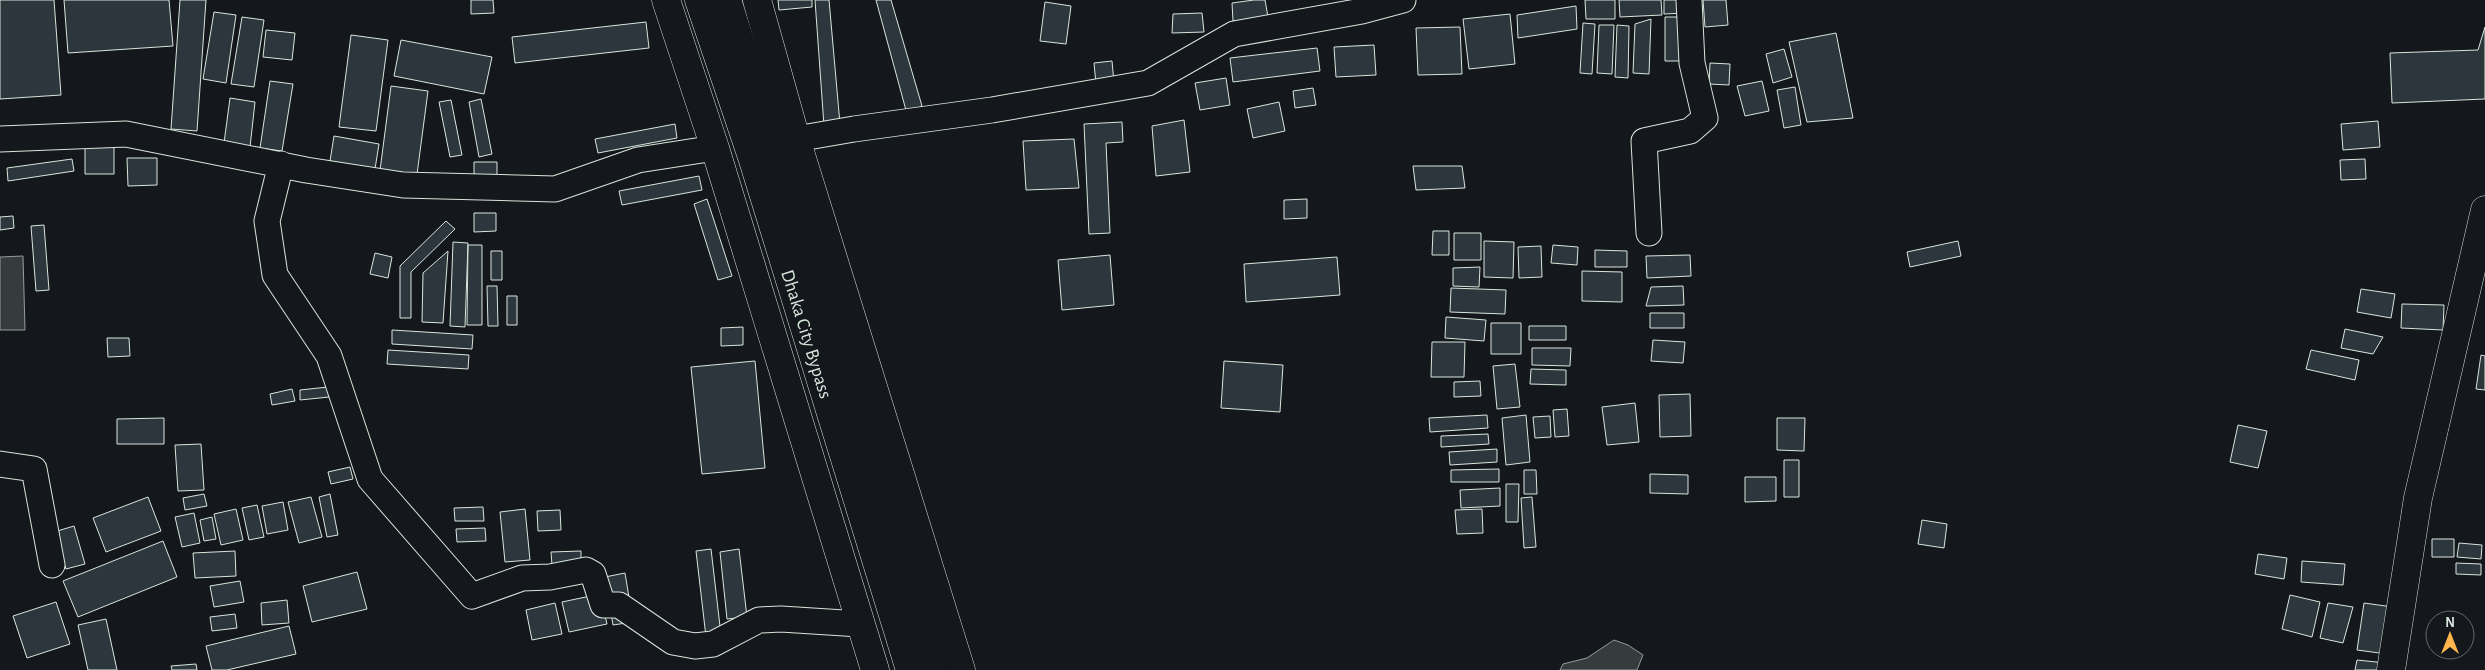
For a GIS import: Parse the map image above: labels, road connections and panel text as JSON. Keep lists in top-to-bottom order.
{
  "streets": {
    "main road": ["Dhaka City Bypass"]
  },
  "north": "top"
}
